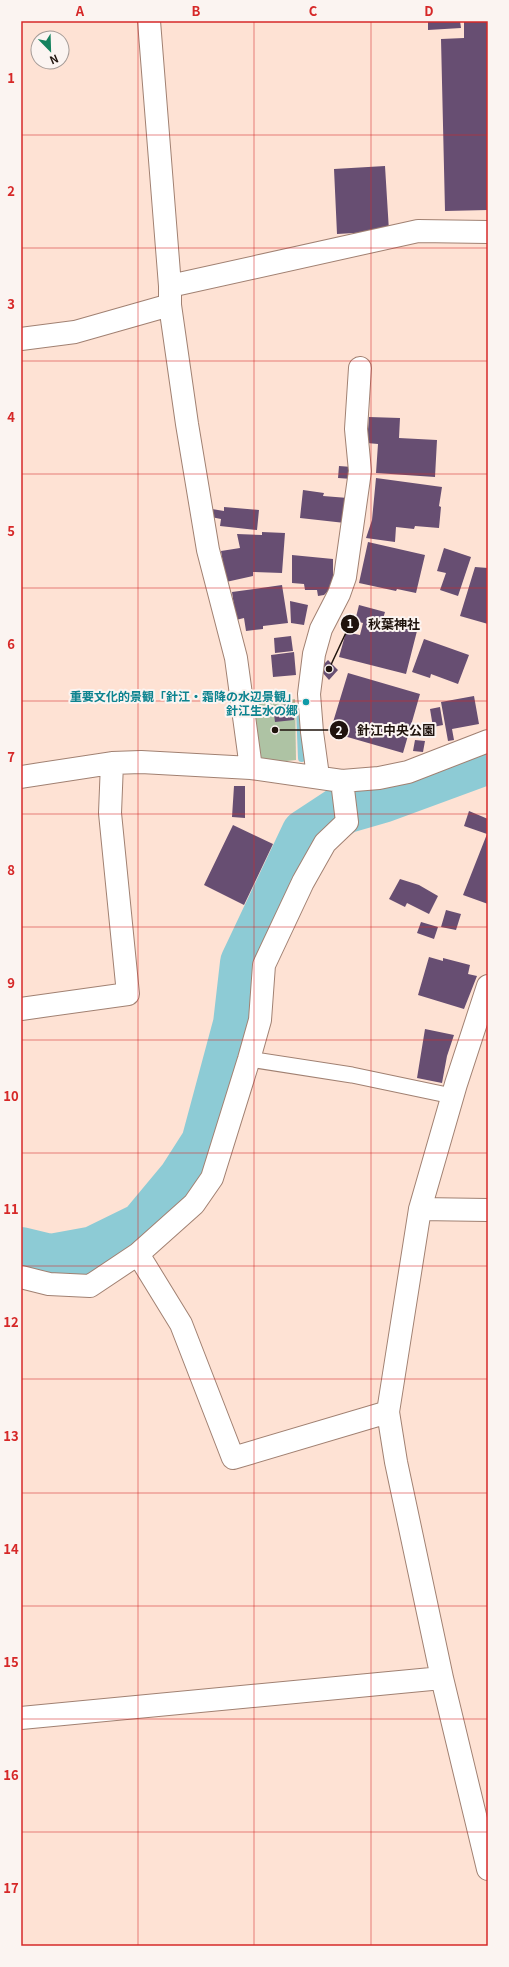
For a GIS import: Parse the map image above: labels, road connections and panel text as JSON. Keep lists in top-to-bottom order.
{
  "places": ["秋葉神社", "重要文化的景観「針江・霜降の水辺景観」 針江生水の郷", "針江中央公園"],
  "north": "bottom right",
  "grid": {
    "columns": [
      "A",
      "B",
      "C",
      "D"
    ],
    "rows": [
      "1",
      "2",
      "3",
      "4",
      "5",
      "6",
      "7",
      "8",
      "9",
      "10",
      "11",
      "12",
      "13",
      "14",
      "15",
      "16",
      "17"
    ]
  }
}
